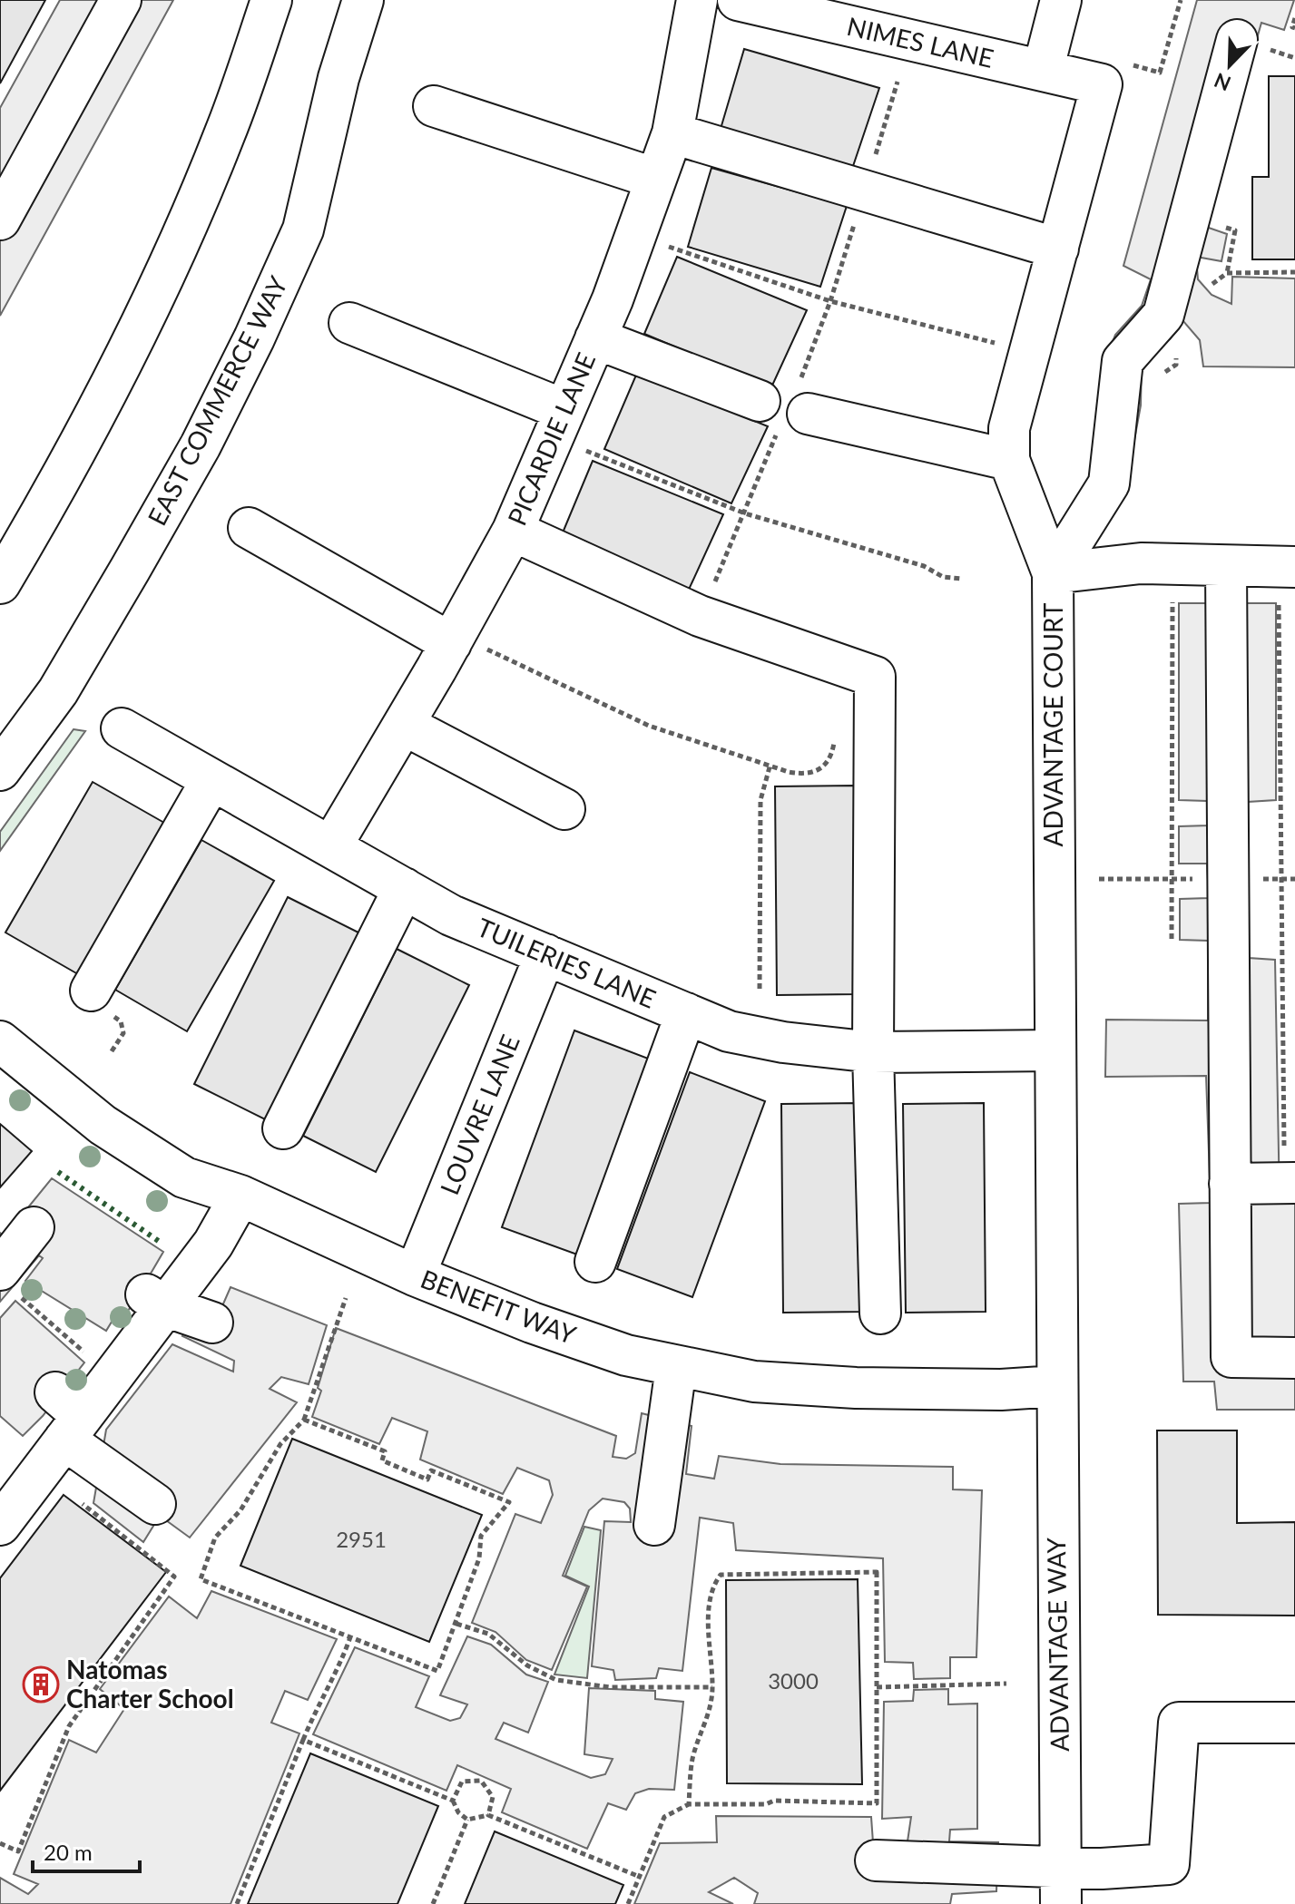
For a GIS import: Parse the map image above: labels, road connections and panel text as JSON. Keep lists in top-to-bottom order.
{
  "streets": {
    "street": [
      "NIMES LANE",
      "EAST COMMERCE WAY",
      "PICARDIE LANE",
      "ADVANTAGE COURT",
      "TUILERIES LANE",
      "LOUVRE LANE",
      "BENEFIT WAY",
      "ADVANTAGE WAY"
    ]
  },
  "crossings": [
    ["NIMES LANE", "ADVANTAGE COURT"],
    ["PICARDIE LANE", "TUILERIES LANE"],
    ["ADVANTAGE COURT", "TUILERIES LANE"],
    ["ADVANTAGE COURT", "BENEFIT WAY"],
    ["ADVANTAGE COURT", "ADVANTAGE WAY"],
    ["TUILERIES LANE", "LOUVRE LANE"],
    ["LOUVRE LANE", "BENEFIT WAY"],
    ["BENEFIT WAY", "ADVANTAGE WAY"]
  ],
  "places": {
    "building": ["Natomas Charter School"]
  },
  "house_numbers": ["2951", "3000"],
  "scale_bar": "20 m",
  "north": "bottom left"
}
